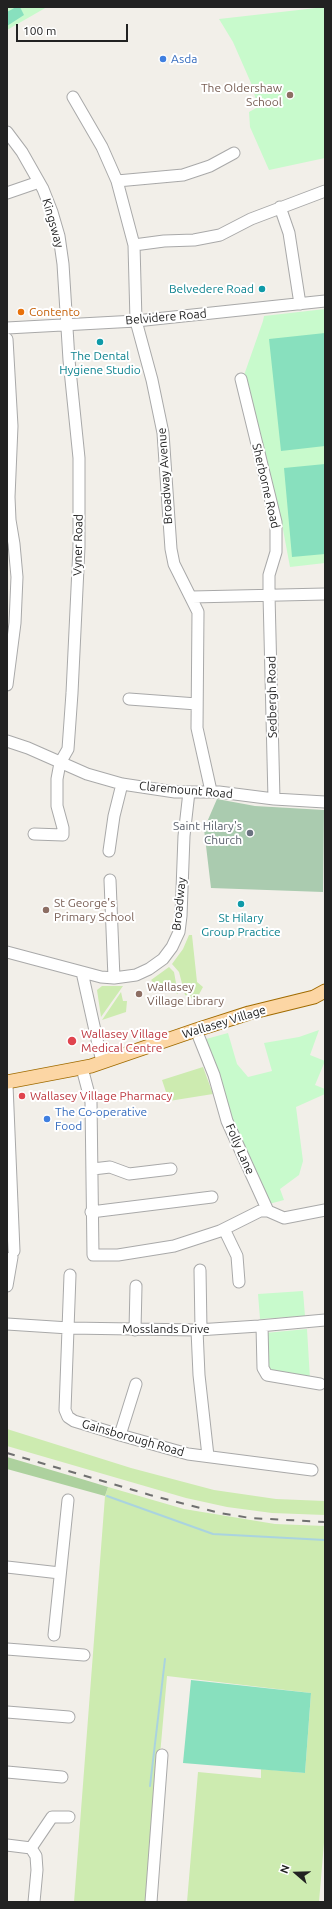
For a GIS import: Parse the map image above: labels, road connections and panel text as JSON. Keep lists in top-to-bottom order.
{
  "streets": {
    "main road": ["Wallasey Village"],
    "street": [
      "Kingsway",
      "Belvidere Road",
      "Broadway Avenue",
      "Sherborne Road",
      "Vyner Road",
      "Sedbergh Road",
      "Claremount Road",
      "Broadway",
      "Folly Lane",
      "Mosslands Drive",
      "Gainsborough Road"
    ]
  },
  "crossings": [
    ["Kingsway", "Belvidere Road"],
    ["Kingsway", "Vyner Road"],
    ["Belvidere Road", "Broadway Avenue"],
    ["Belvidere Road", "Vyner Road"],
    ["Broadway Avenue", "Claremount Road"],
    ["Sherborne Road", "Sedbergh Road"],
    ["Vyner Road", "Claremount Road"],
    ["Sedbergh Road", "Claremount Road"],
    ["Claremount Road", "Broadway"],
    ["Wallasey Village", "Folly Lane"],
    ["Mosslands Drive", "Gainsborough Road"]
  ],
  "places": [
    "Asda",
    "The Oldershaw School",
    "Belvedere Road",
    "Contento",
    "The Dental Hygiene Studio",
    "Saint Hilary's Church",
    "St Hilary Group Practice",
    "St George's Primary School",
    "Wallasey Village Library",
    "Wallasey Village Medical Centre",
    "Wallasey Village Pharmacy",
    "The Co-operative Food"
  ],
  "scale_bar": "100 m",
  "north": "left"
}
